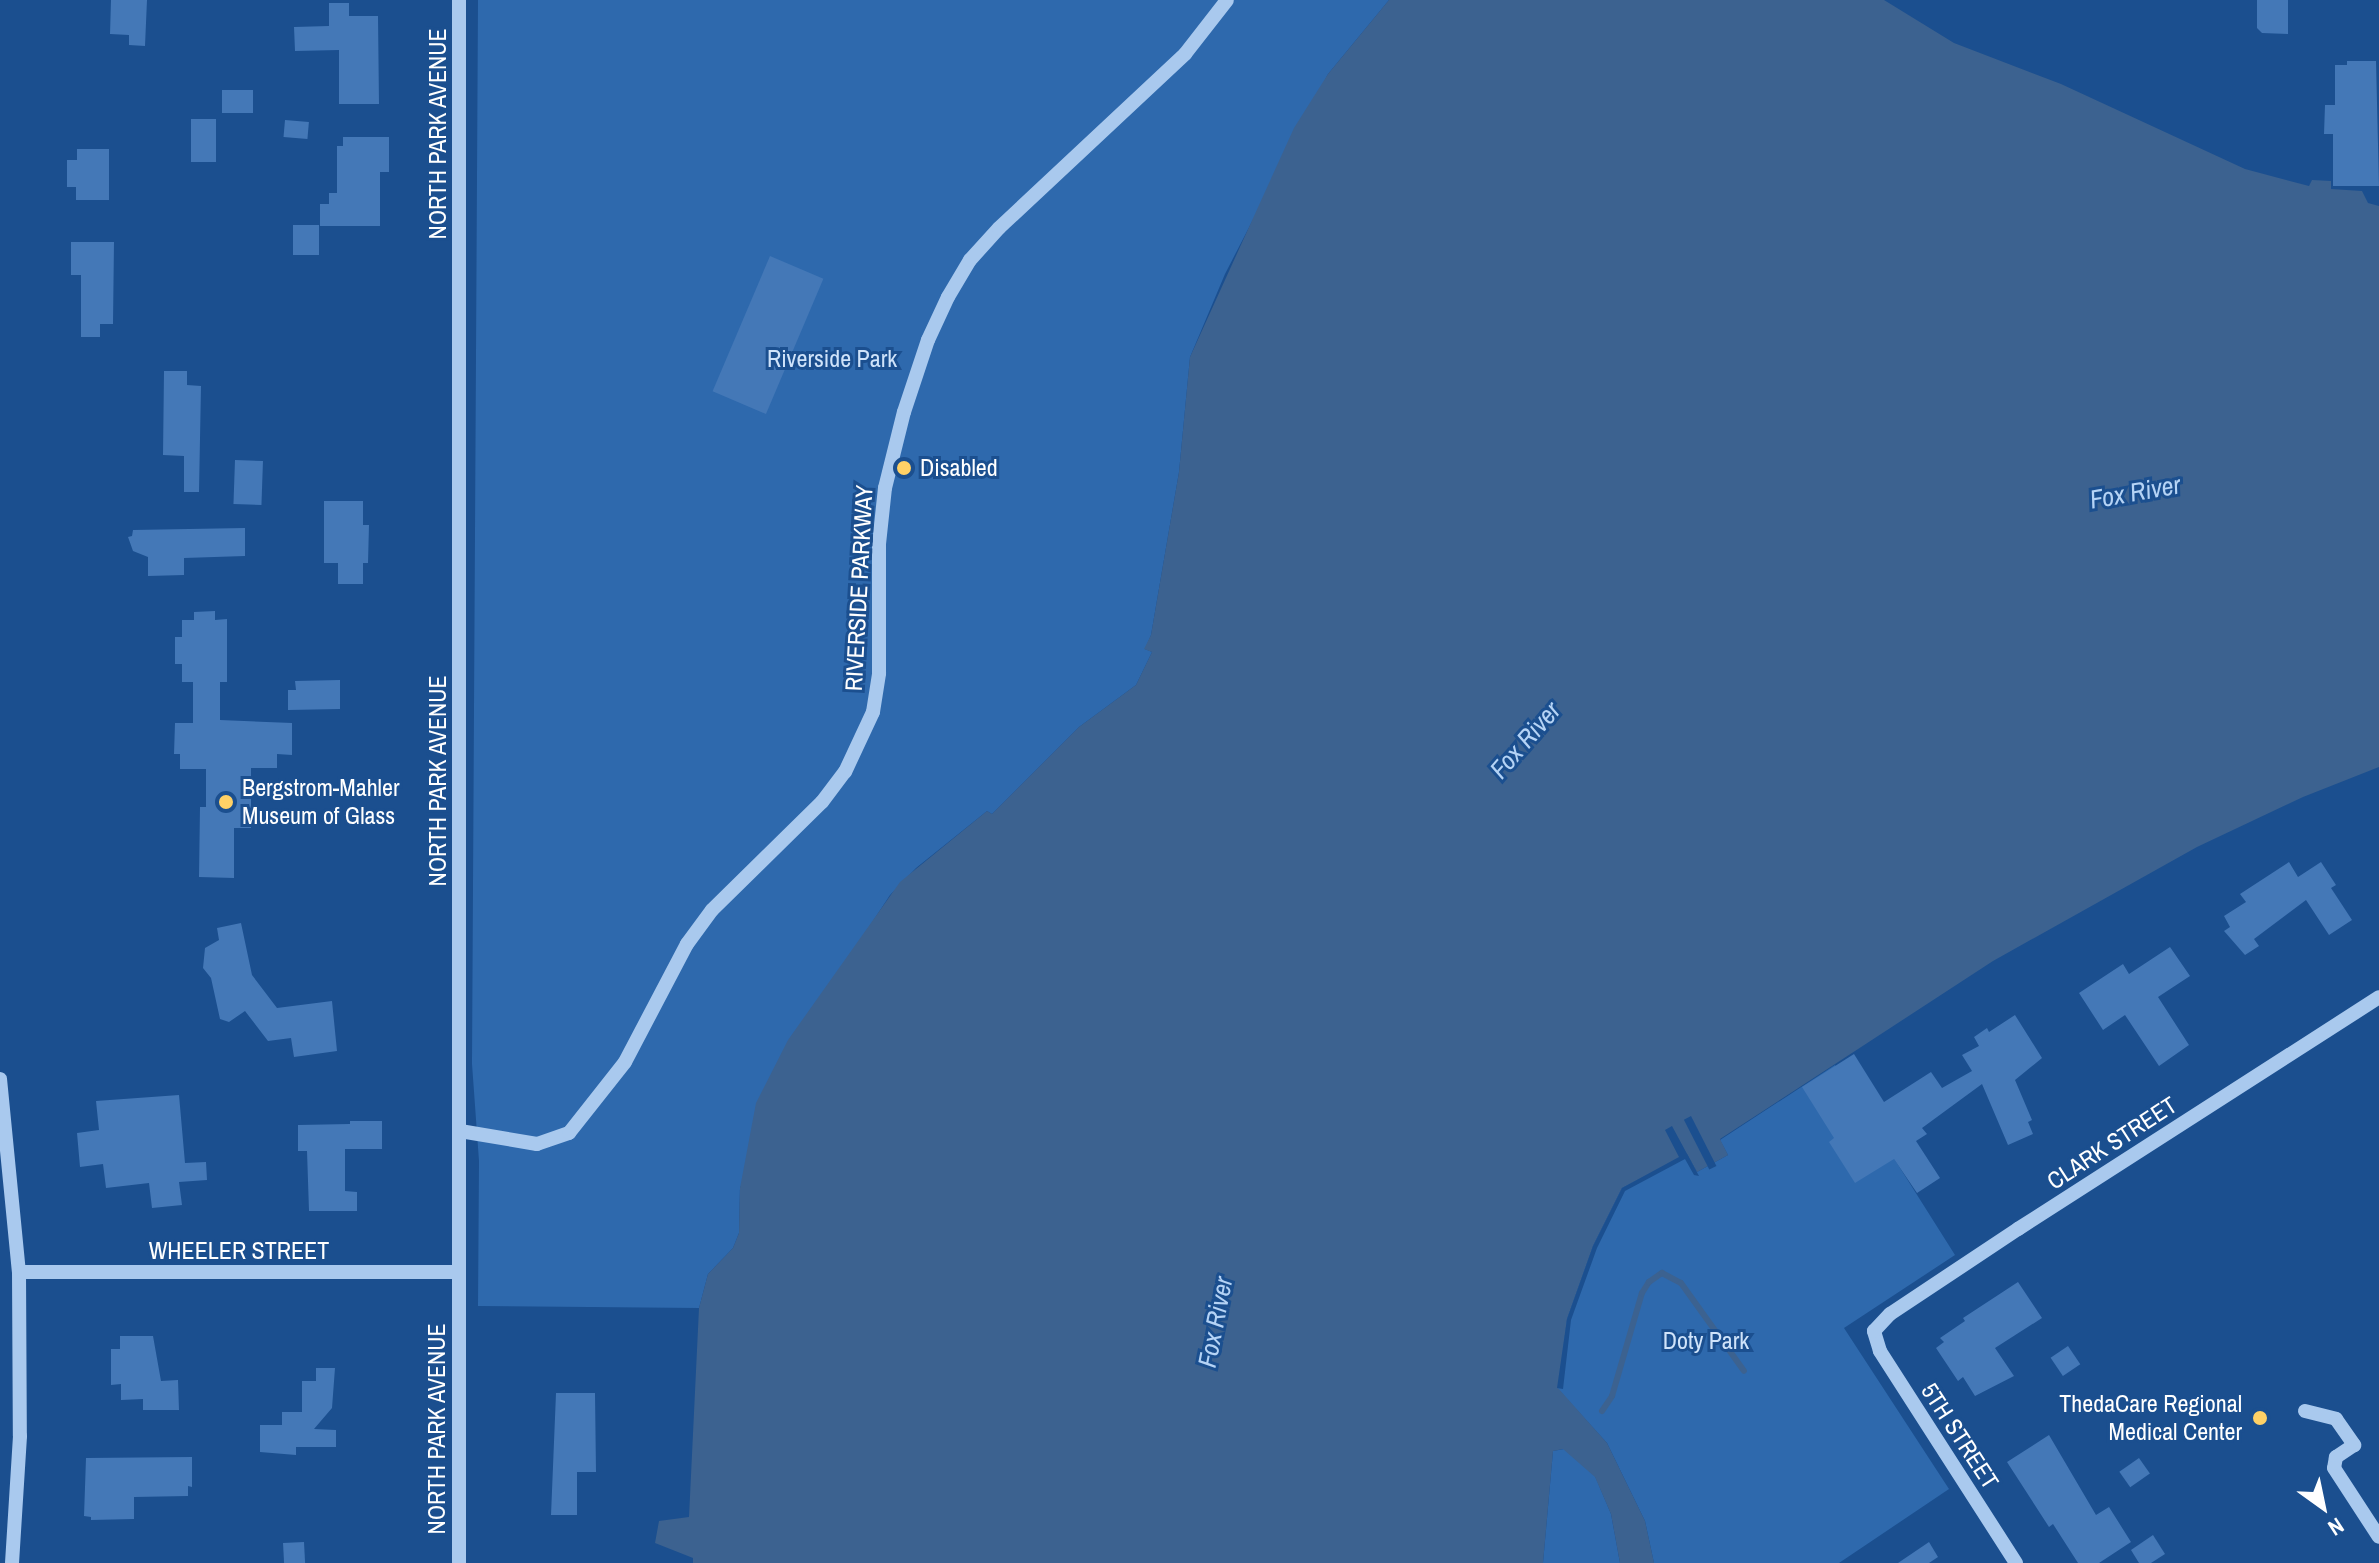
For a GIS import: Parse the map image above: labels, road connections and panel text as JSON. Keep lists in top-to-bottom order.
{
  "streets": {
    "street": [
      "NORTH PARK AVENUE",
      "RIVERSIDE PARKWAY",
      "CLARK STREET",
      "WHEELER STREET",
      "5TH STREET"
    ]
  },
  "crossings": [
    ["NORTH PARK AVENUE", "RIVERSIDE PARKWAY"],
    ["NORTH PARK AVENUE", "WHEELER STREET"],
    ["CLARK STREET", "5TH STREET"]
  ],
  "water": ["Fox River"],
  "parks": ["Riverside Park", "Doty Park"],
  "places": ["Disabled", "Bergstrom-Mahler Museum of Glass", "ThedaCare Regional Medical Center"],
  "north": "bottom right"
}
